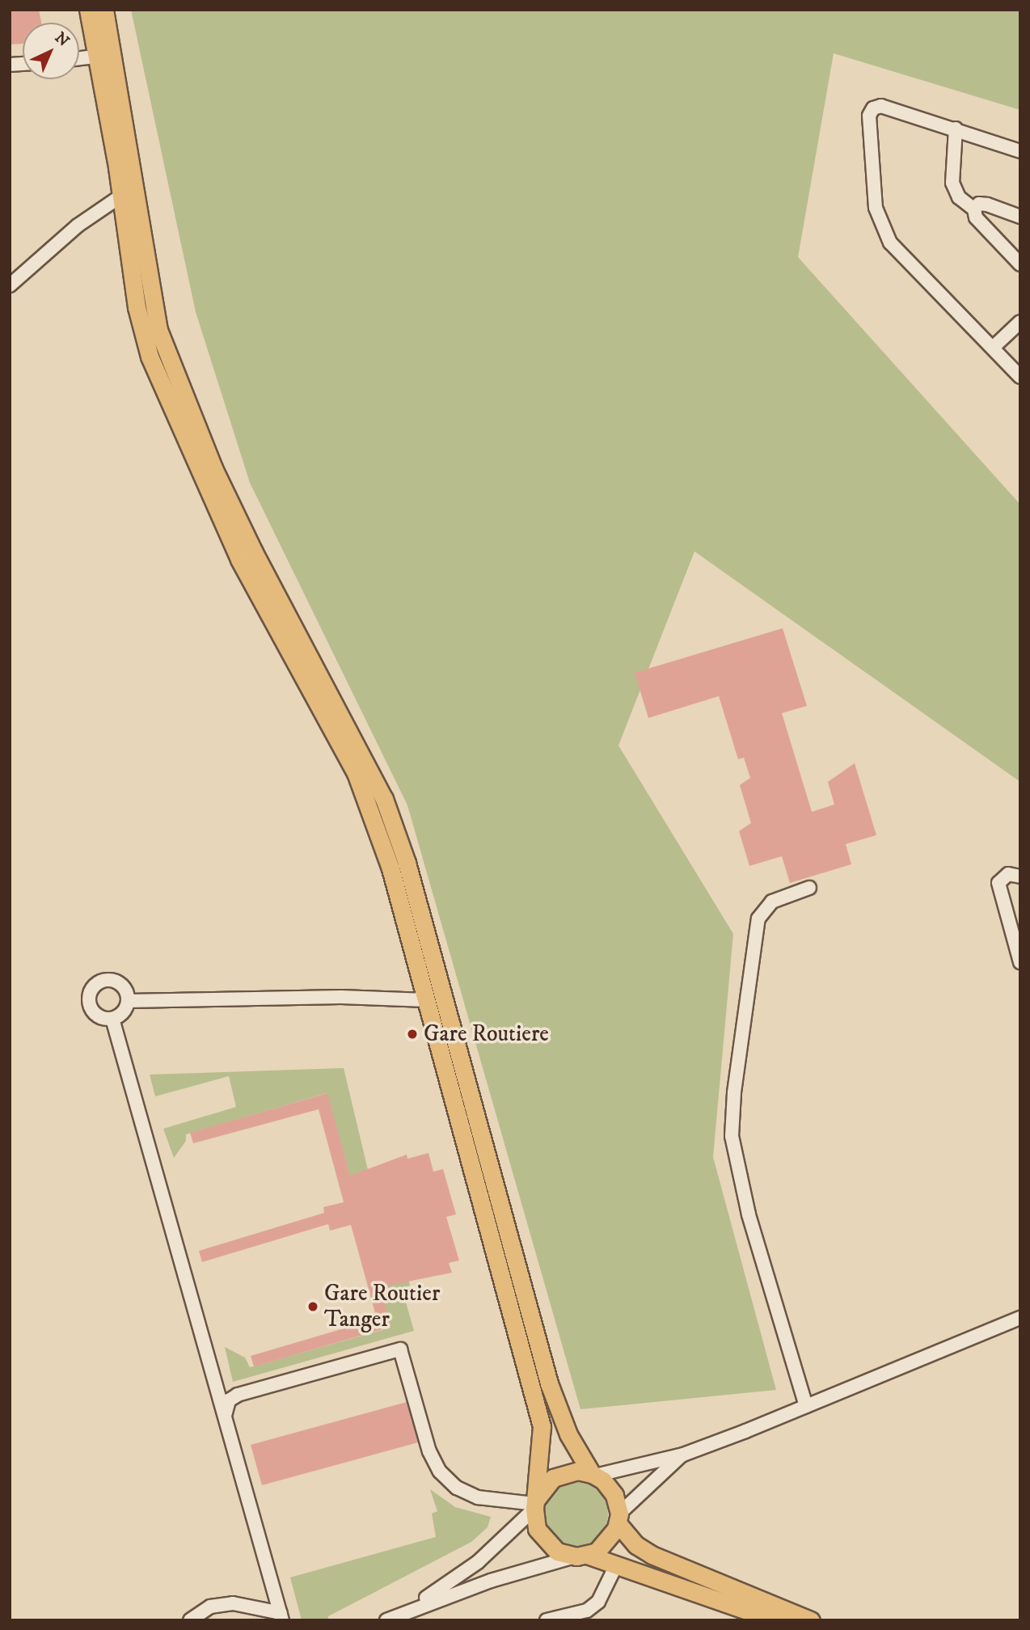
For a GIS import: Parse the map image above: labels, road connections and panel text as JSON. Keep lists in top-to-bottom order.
{
  "places": ["Gare Routiere", "Gare Routier Tanger"],
  "north": "top right"
}
